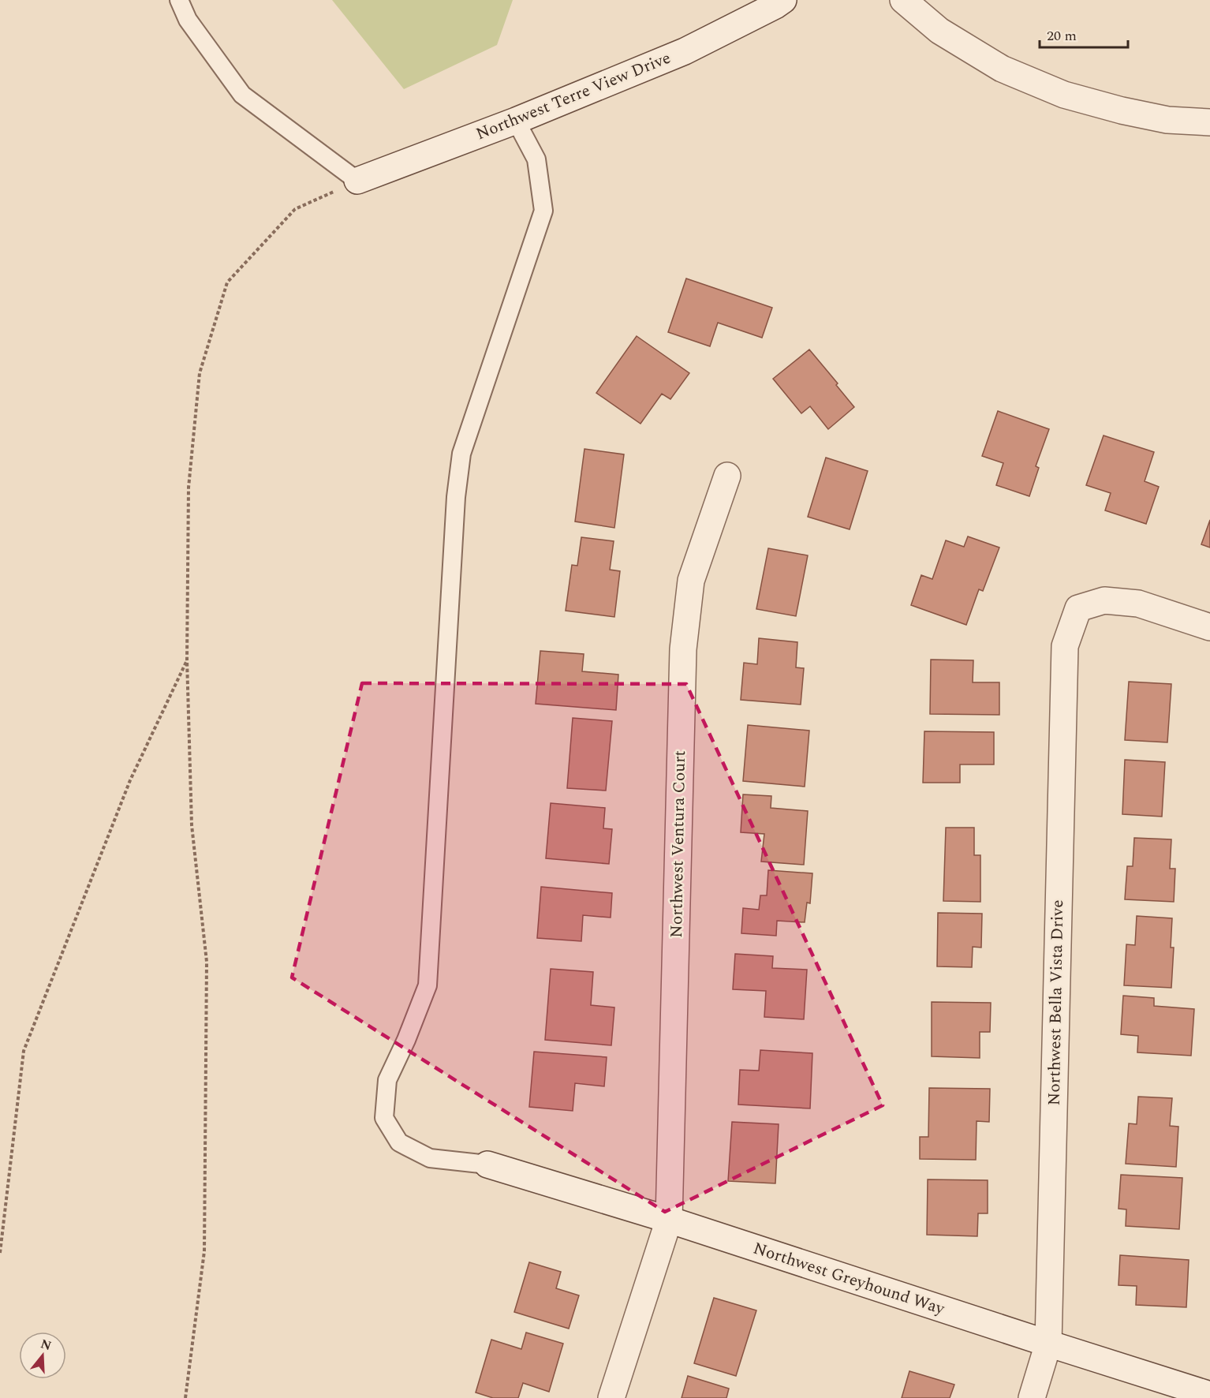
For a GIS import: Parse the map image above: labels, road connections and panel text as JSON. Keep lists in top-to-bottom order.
{
  "streets": {
    "street": [
      "Northwest Terre View Drive",
      "Northwest Ventura Court",
      "Northwest Bella Vista Drive",
      "Northwest Greyhound Way"
    ]
  },
  "crossings": [
    ["Northwest Ventura Court", "Northwest Greyhound Way"],
    ["Northwest Bella Vista Drive", "Northwest Greyhound Way"]
  ],
  "scale_bar": "20 m",
  "north": "top"
}
